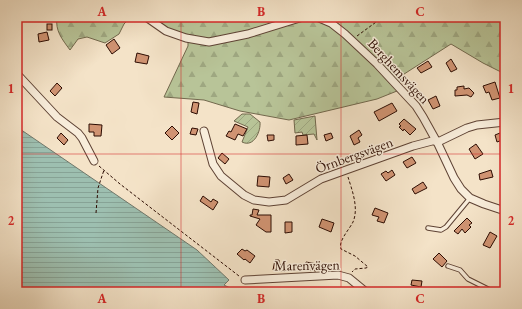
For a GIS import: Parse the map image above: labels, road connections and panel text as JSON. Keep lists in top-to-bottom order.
{
  "streets": {
    "street": ["Berghemsvägen", "Örnbergsvägen", "Marenvägen"]
  },
  "crossings": [
    ["Berghemsvägen", "Örnbergsvägen"]
  ],
  "grid": {
    "columns": ["A", "B", "C"],
    "rows": ["1", "2"]
  }
}
